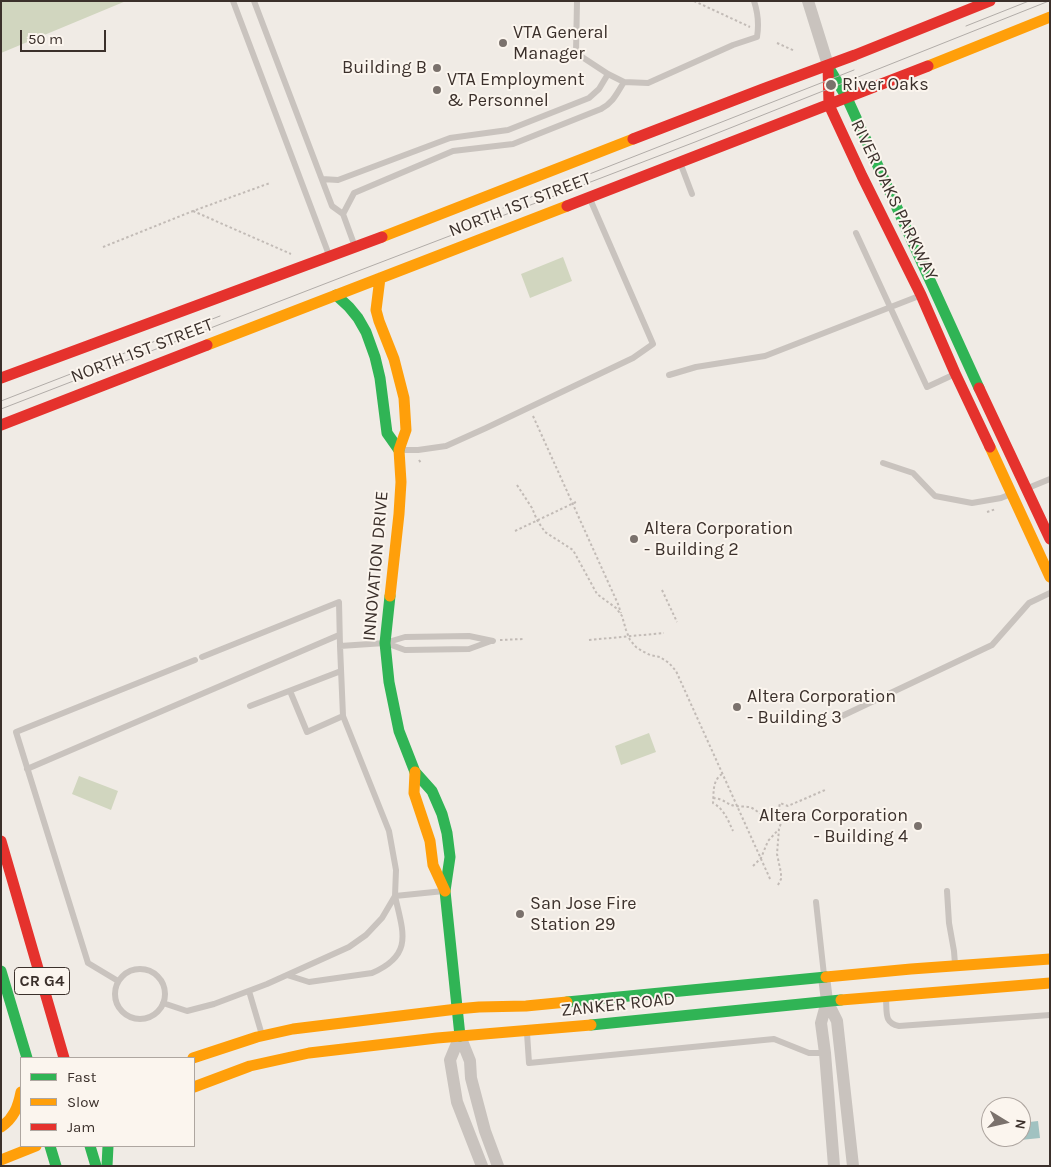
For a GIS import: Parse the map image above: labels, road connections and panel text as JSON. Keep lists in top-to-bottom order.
{
  "streets": {
    "main road": [
      "RIVER OAKS PARKWAY",
      "NORTH 1ST STREET",
      "INNOVATION DRIVE",
      "CR G4",
      "ZANKER ROAD"
    ]
  },
  "crossings": [
    ["RIVER OAKS PARKWAY", "NORTH 1ST STREET"],
    ["NORTH 1ST STREET", "INNOVATION DRIVE"],
    ["INNOVATION DRIVE", "ZANKER ROAD"]
  ],
  "places": [
    "VTA General Manager",
    "Building B",
    "River Oaks",
    "VTA Employment & Personnel",
    "Altera Corporation - Building 2",
    "Altera Corporation - Building 3",
    "Altera Corporation - Building 4",
    "San Jose Fire Station 29"
  ],
  "legend": ["Fast", "Slow", "Jam"],
  "scale_bar": "50 m",
  "north": "right"
}
